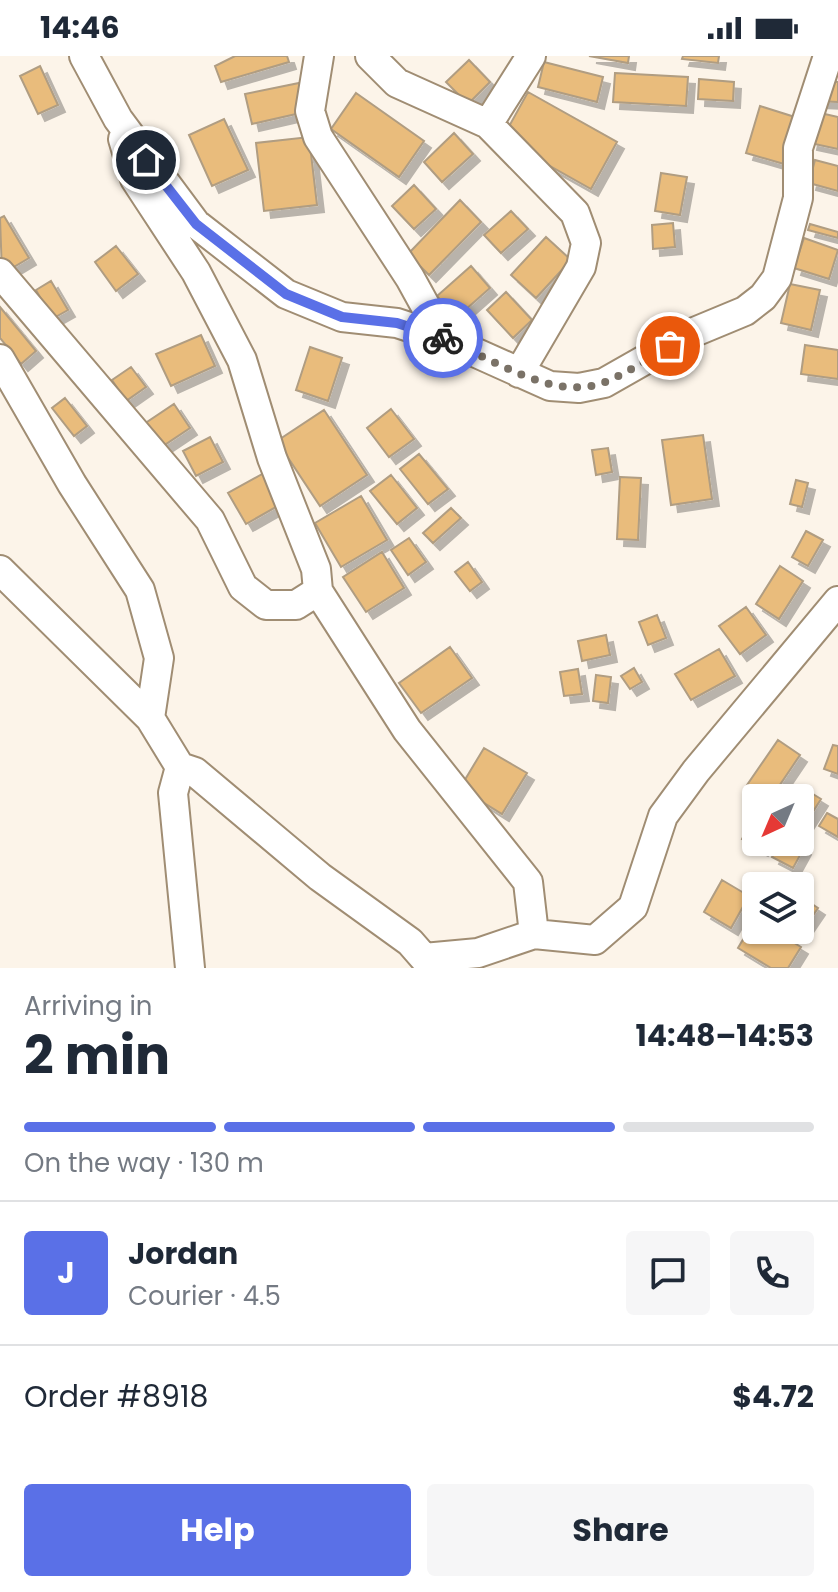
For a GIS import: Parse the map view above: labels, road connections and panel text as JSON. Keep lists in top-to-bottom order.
{
  "north": "bottom left",
  "page": {
    "status": "14:46",
    "heading": ["2 min", "Arriving in", "14:48–14:53"],
    "panel": [
      "Jordan",
      "Courier · 4.5",
      "Order #8918",
      "$4.72"
    ],
    "bar": "On the way · 130 m",
    "round": "J",
    "buttons": ["Help", "Share"]
  }
}
